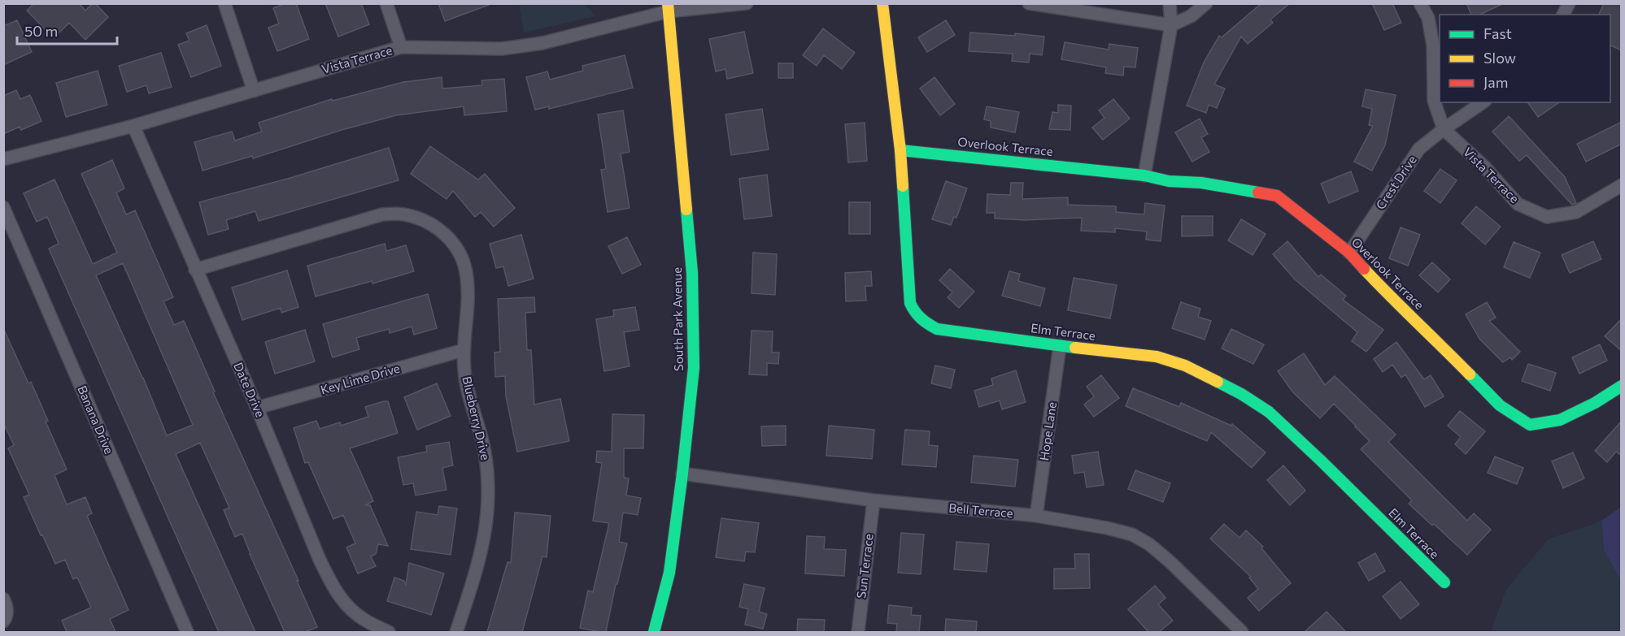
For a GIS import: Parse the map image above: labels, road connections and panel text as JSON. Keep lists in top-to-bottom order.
{
  "streets": {
    "street": [
      "Vista Terrace",
      "Overlook Terrace",
      "Crest Drive",
      "South Park Avenue",
      "Elm Terrace",
      "Key Lime Drive",
      "Date Drive",
      "Blueberry Drive",
      "Banana Drive",
      "Hope Lane",
      "Bell Terrace",
      "Sun Terrace"
    ]
  },
  "crossings": [
    ["Vista Terrace", "Crest Drive"],
    ["Vista Terrace", "South Park Avenue"],
    ["Vista Terrace", "Date Drive"],
    ["Overlook Terrace", "Crest Drive"],
    ["Overlook Terrace", "Elm Terrace"],
    ["South Park Avenue", "Bell Terrace"],
    ["Elm Terrace", "Hope Lane"],
    ["Key Lime Drive", "Date Drive"],
    ["Key Lime Drive", "Blueberry Drive"],
    ["Date Drive", "Blueberry Drive"],
    ["Hope Lane", "Bell Terrace"],
    ["Bell Terrace", "Sun Terrace"]
  ],
  "legend": ["Fast", "Slow", "Jam"],
  "scale_bar": "50 m"
}
